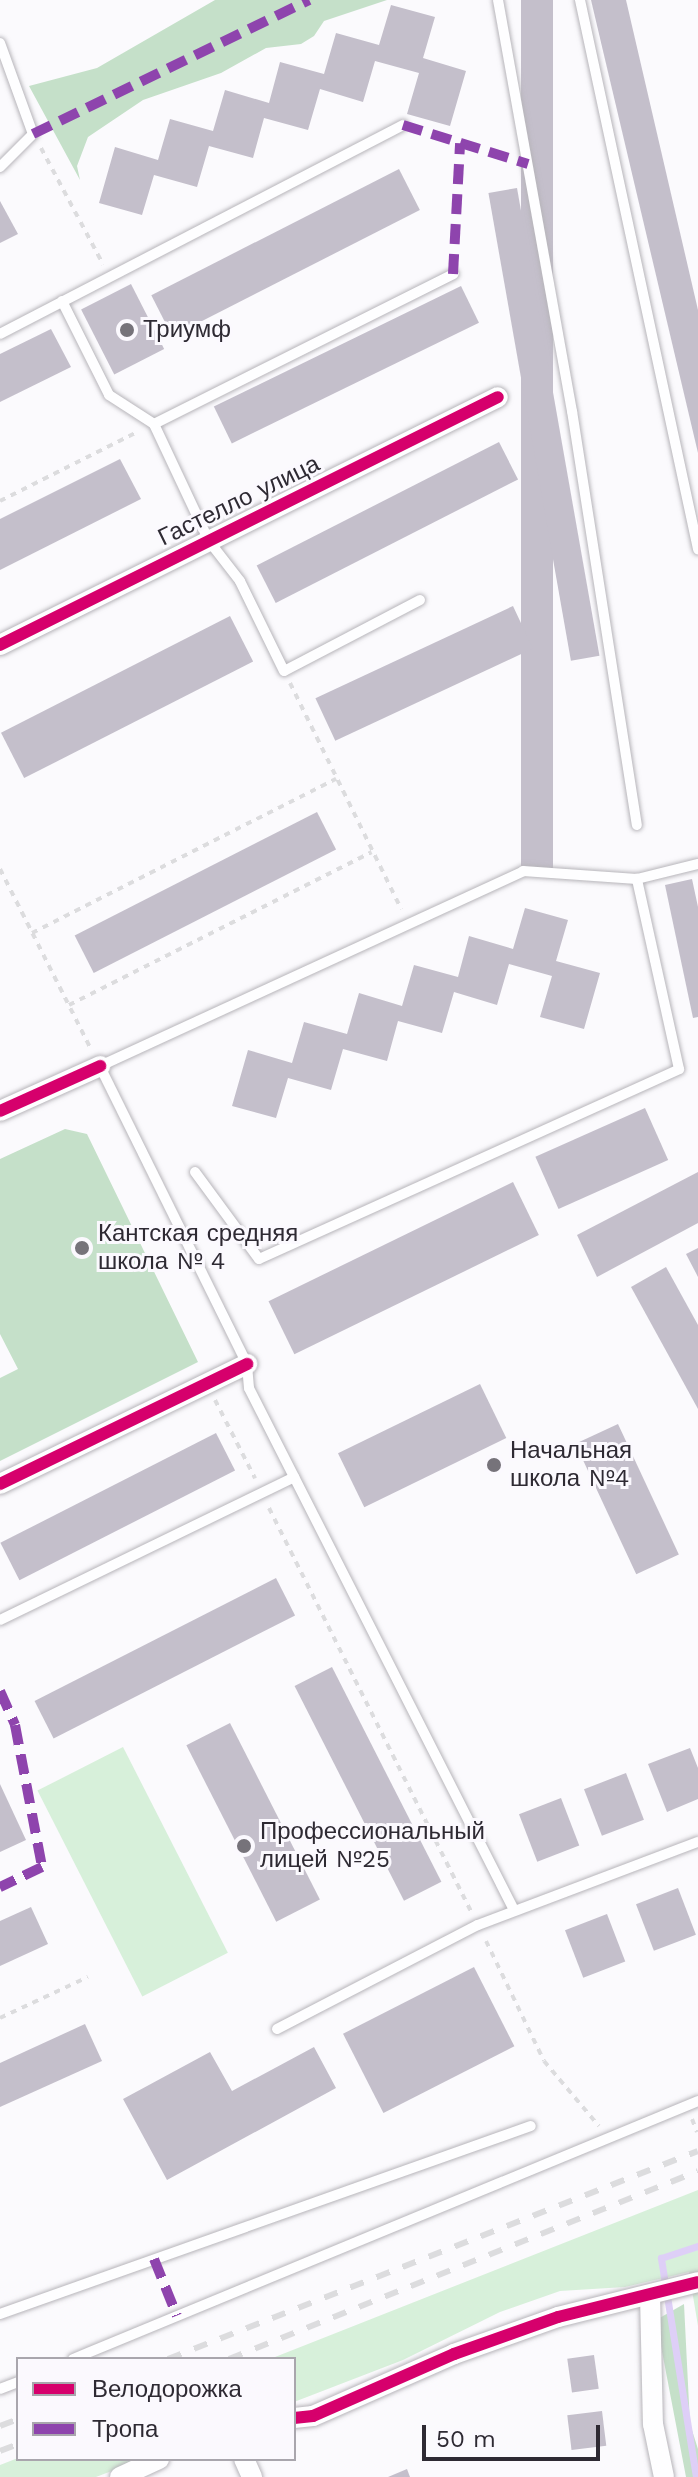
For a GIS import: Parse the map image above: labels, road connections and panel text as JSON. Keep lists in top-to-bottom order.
{
  "streets": {
    "street": ["Гастелло улица"]
  },
  "places": [
    "Триумф",
    "Кантская средняя школа № 4",
    "Начальная школа №4",
    "Профессиональный лицей №25"
  ],
  "legend": ["Велодорожка", "Тропа"],
  "scale_bar": "50 m"
}
